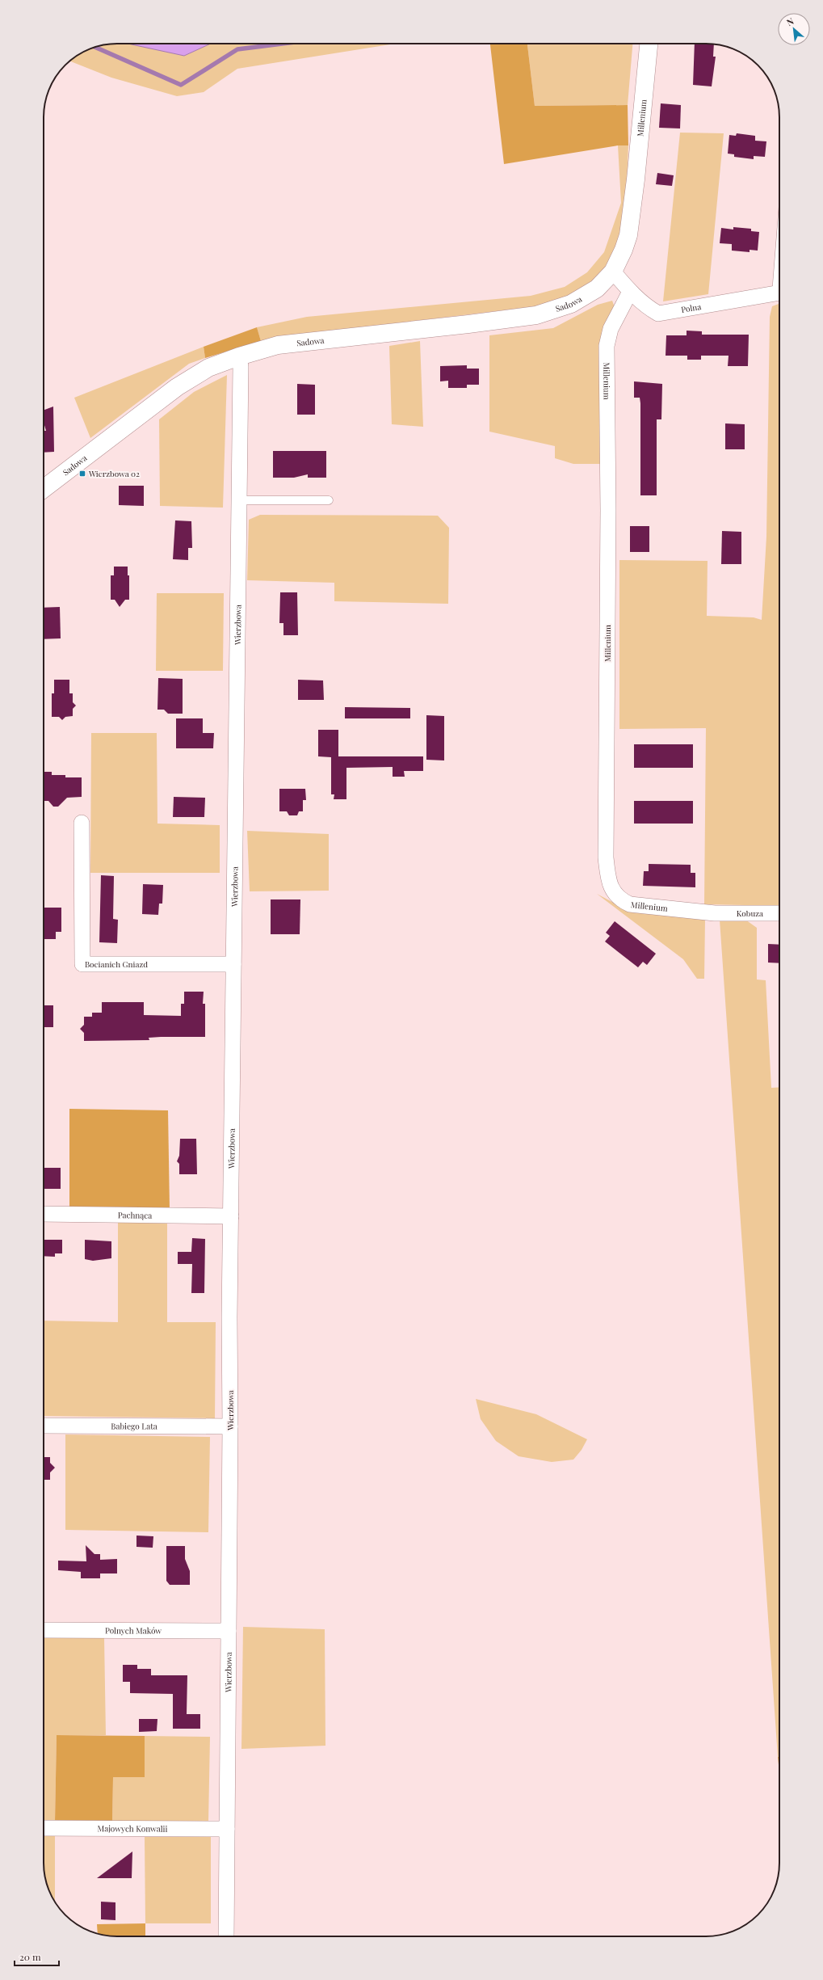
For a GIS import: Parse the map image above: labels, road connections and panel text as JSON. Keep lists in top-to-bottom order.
{
  "streets": {
    "street": [
      "Millenium",
      "Sadowa",
      "Polna",
      "Wierzbowa",
      "Kobuza",
      "Bocianich Gniazd",
      "Pachnąca",
      "Babiego Lata",
      "Polnych Maków",
      "Majowych Konwalii"
    ]
  },
  "crossings": [
    ["Millenium", "Sadowa"],
    ["Millenium", "Polna"],
    ["Millenium", "Kobuza"],
    ["Sadowa", "Polna"],
    ["Sadowa", "Wierzbowa"],
    ["Wierzbowa", "Bocianich Gniazd"],
    ["Wierzbowa", "Pachnąca"],
    ["Wierzbowa", "Babiego Lata"],
    ["Wierzbowa", "Polnych Maków"],
    ["Wierzbowa", "Majowych Konwalii"]
  ],
  "places": {
    "transit": ["Wierzbowa 02"]
  },
  "scale_bar": "20 m",
  "north": "top left"
}
